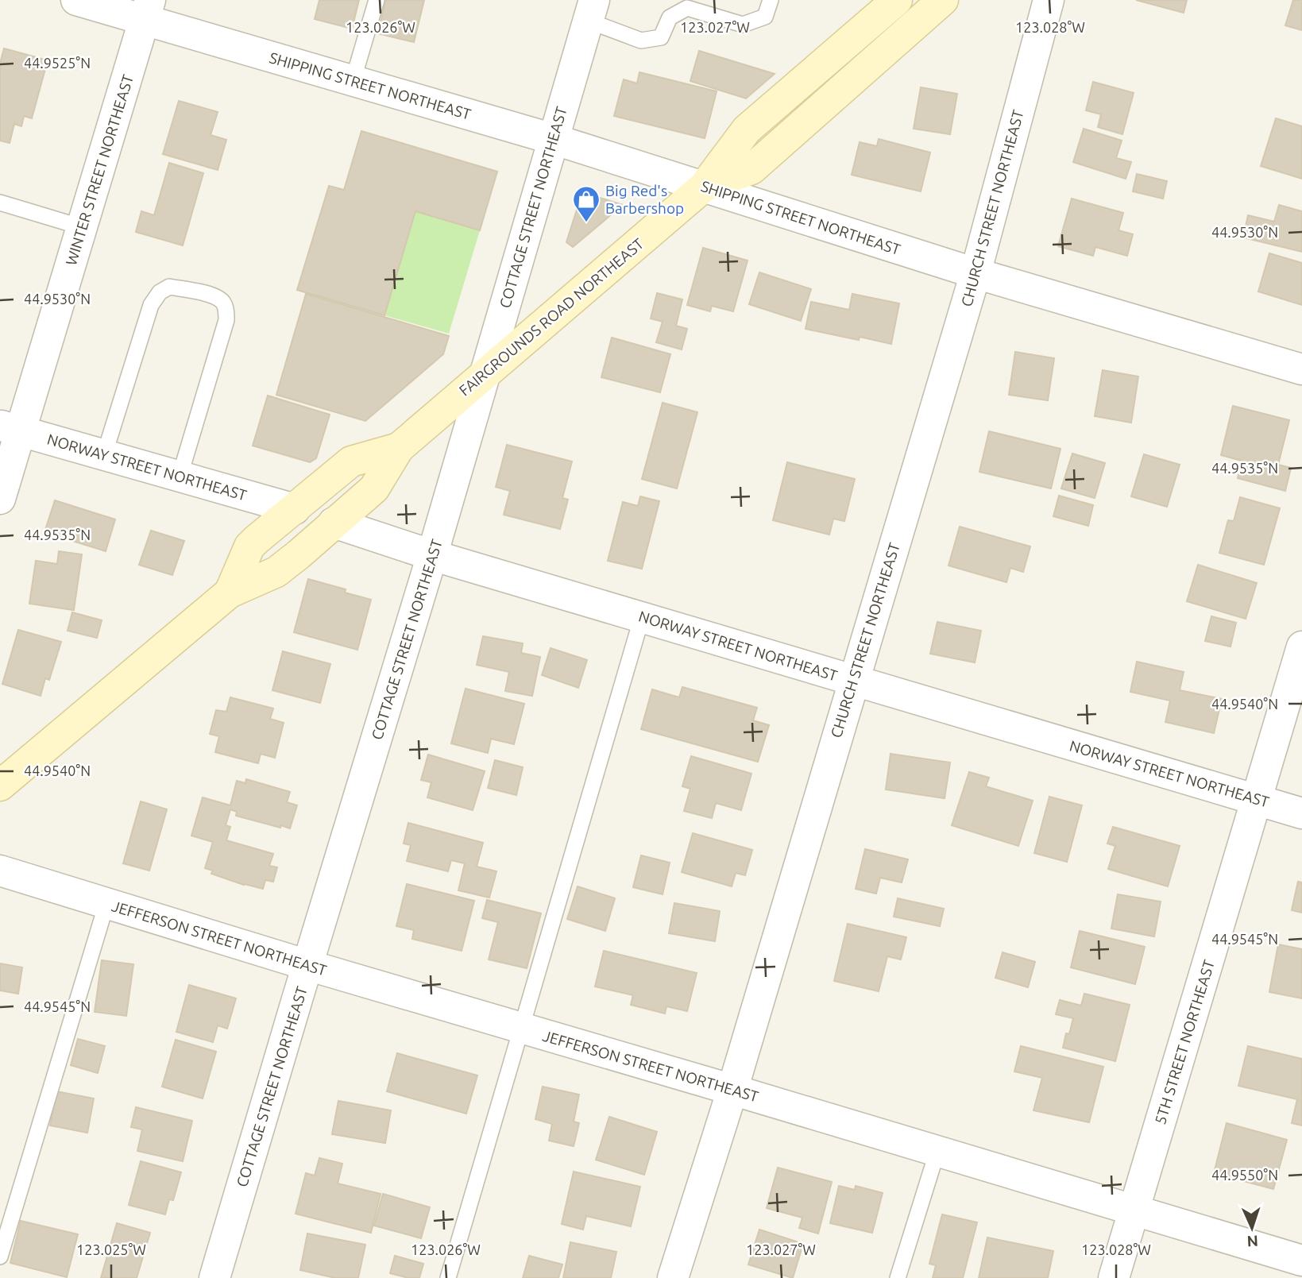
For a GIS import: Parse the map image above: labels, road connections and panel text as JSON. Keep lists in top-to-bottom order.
{
  "streets": {
    "street": [
      "SHIPPING STREET NORTHEAST",
      "WINTER STREET NORTHEAST",
      "COTTAGE STREET NORTHEAST",
      "CHURCH STREET NORTHEAST",
      "FAIRGROUNDS ROAD NORTHEAST",
      "NORWAY STREET NORTHEAST",
      "JEFFERSON STREET NORTHEAST",
      "5TH STREET NORTHEAST"
    ]
  },
  "crossings": [
    ["SHIPPING STREET NORTHEAST", "WINTER STREET NORTHEAST"],
    ["SHIPPING STREET NORTHEAST", "COTTAGE STREET NORTHEAST"],
    ["SHIPPING STREET NORTHEAST", "CHURCH STREET NORTHEAST"],
    ["SHIPPING STREET NORTHEAST", "FAIRGROUNDS ROAD NORTHEAST"],
    ["WINTER STREET NORTHEAST", "NORWAY STREET NORTHEAST"],
    ["COTTAGE STREET NORTHEAST", "FAIRGROUNDS ROAD NORTHEAST"],
    ["COTTAGE STREET NORTHEAST", "NORWAY STREET NORTHEAST"],
    ["COTTAGE STREET NORTHEAST", "JEFFERSON STREET NORTHEAST"],
    ["CHURCH STREET NORTHEAST", "NORWAY STREET NORTHEAST"],
    ["CHURCH STREET NORTHEAST", "JEFFERSON STREET NORTHEAST"],
    ["FAIRGROUNDS ROAD NORTHEAST", "NORWAY STREET NORTHEAST"],
    ["NORWAY STREET NORTHEAST", "5TH STREET NORTHEAST"],
    ["JEFFERSON STREET NORTHEAST", "5TH STREET NORTHEAST"]
  ],
  "places": {
    "shop": ["Big Red's Barbershop"]
  },
  "north": "bottom",
  "coordinates": [
    "123.026°W",
    "123.027°W",
    "123.028°W",
    "44.9525°N",
    "44.9530°N",
    "44.9535°N",
    "44.9540°N",
    "44.9545°N",
    "44.9550°N",
    "123.025°W"
  ]
}
